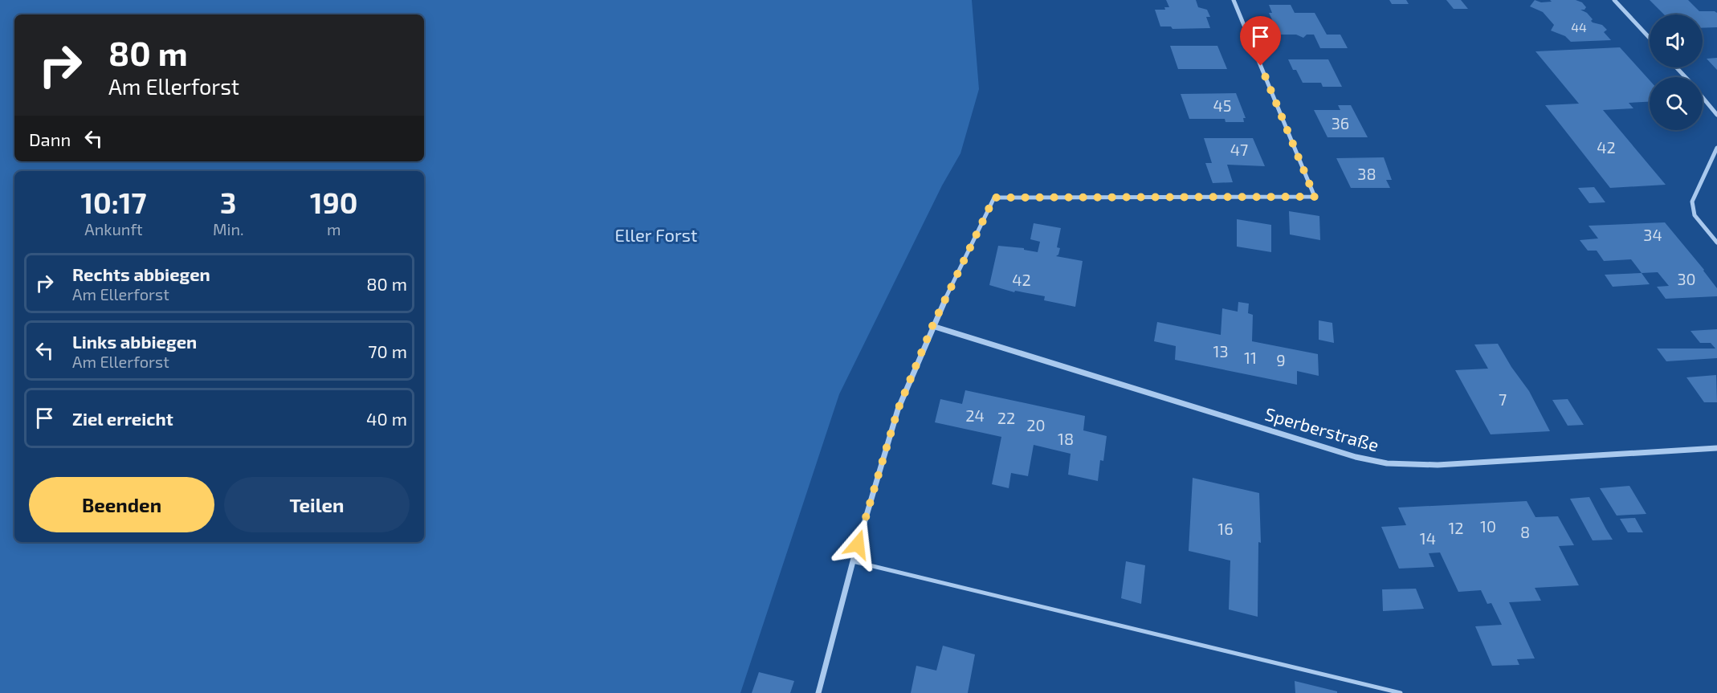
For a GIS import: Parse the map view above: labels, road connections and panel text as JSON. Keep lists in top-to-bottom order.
{
  "streets": {
    "street": ["Sperberstraße"]
  },
  "parks": ["Eller Forst"],
  "house_numbers": [
    "44",
    "45",
    "36",
    "42",
    "47",
    "38",
    "34",
    "30",
    "42",
    "13",
    "11",
    "9",
    "7",
    "24",
    "22",
    "20",
    "18",
    "10",
    "12",
    "16",
    "8",
    "14"
  ],
  "page": {
    "turn": ["80 m", "Am Ellerforst"],
    "then": "Dann",
    "eta": [
      "10:17",
      "Ankunft",
      "3",
      "Min.",
      "190",
      "m"
    ],
    "list": [
      {
        "name": "Rechts abbiegen",
        "note": "Am Ellerforst",
        "value": "80 m"
      },
      {
        "name": "Links abbiegen",
        "note": "Am Ellerforst",
        "value": "70 m"
      },
      {
        "name": "Ziel erreicht",
        "value": "40 m"
      }
    ],
    "buttons": ["Beenden", "Teilen"]
  }
}
